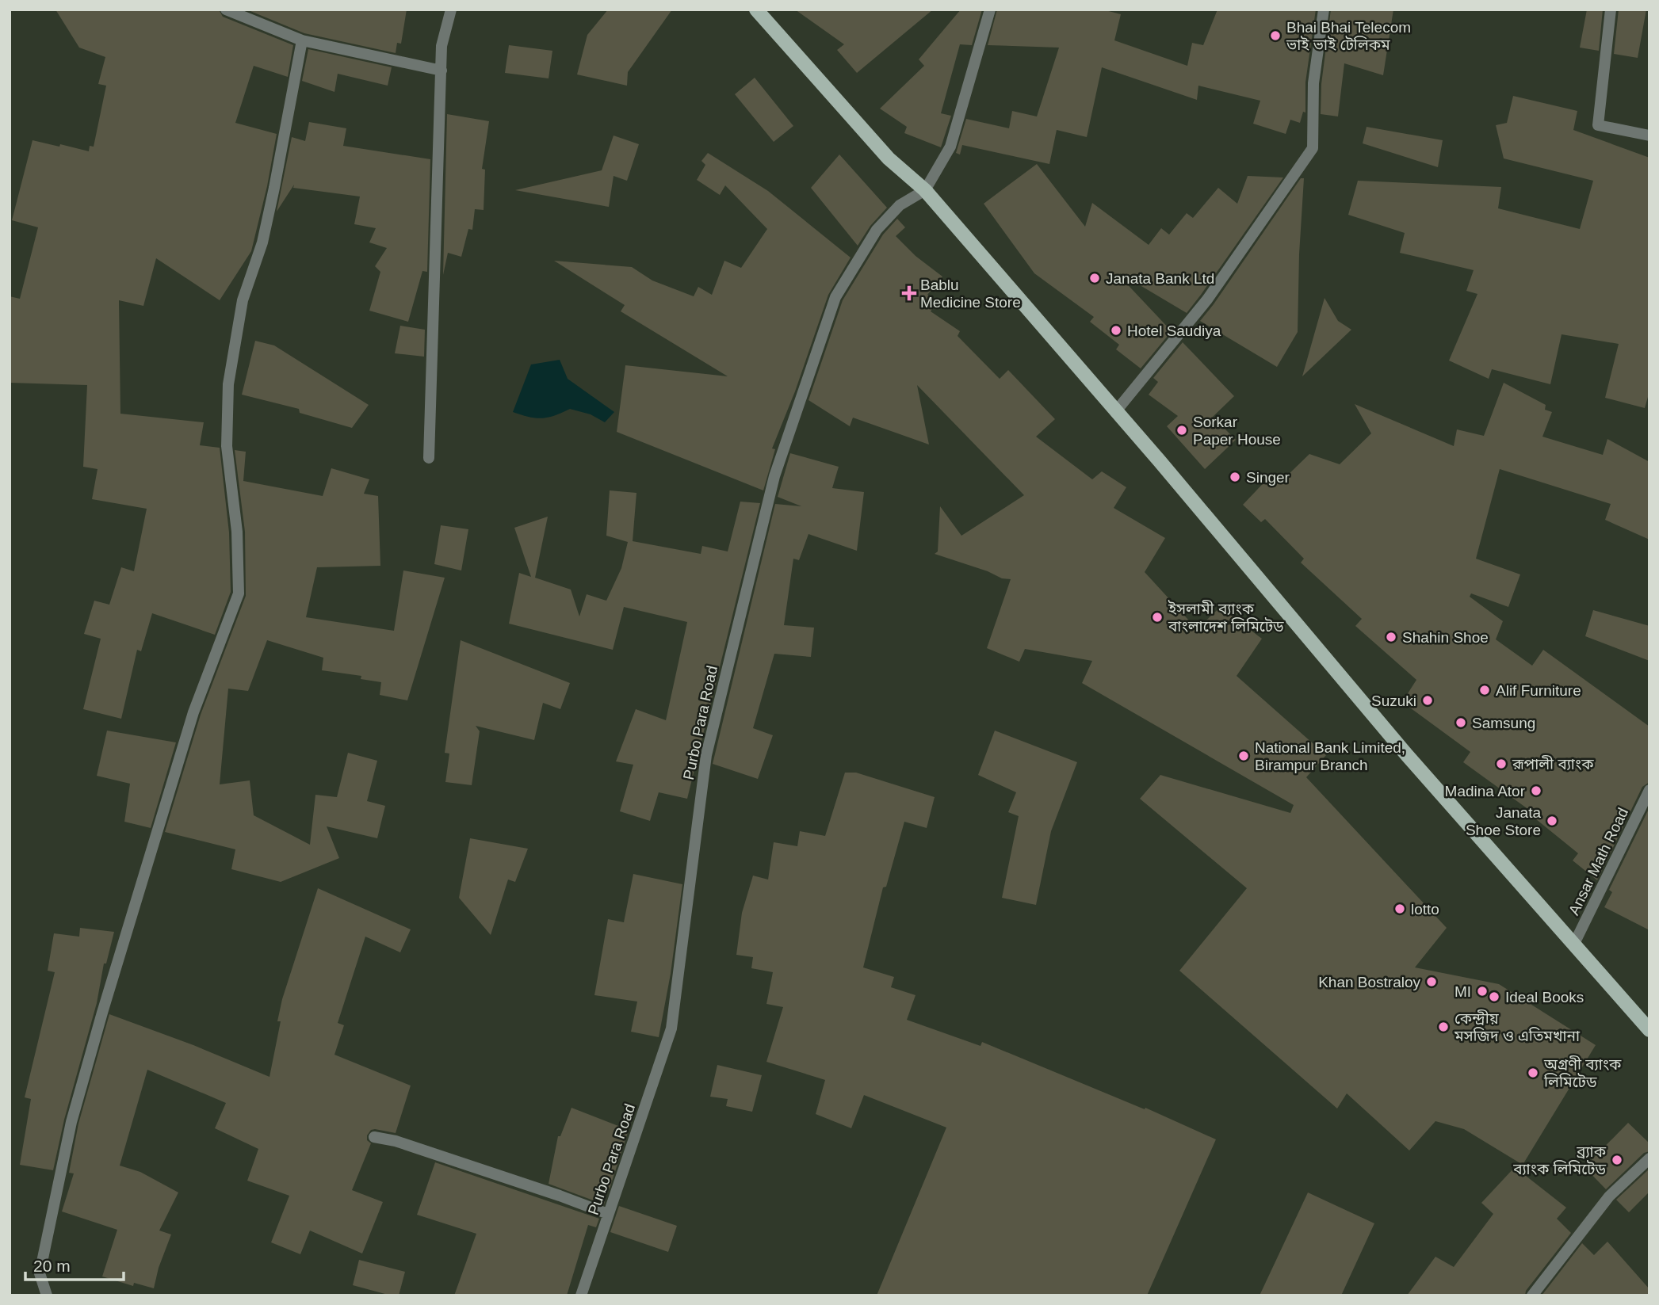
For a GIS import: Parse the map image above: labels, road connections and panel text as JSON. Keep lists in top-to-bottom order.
{
  "streets": {
    "street": ["Purbo Para Road", "Ansar Math Road"]
  },
  "places": {
    "other": [
      "Bhai Bhai Telecom ভাই ভাই টেলিকম",
      "Janata Bank Ltd",
      "Hotel Saudiya",
      "Sorkar Paper House",
      "Singer",
      "ইসলামী ব্যাংক বাংলাদেশ লিমিটেড",
      "Shahin Shoe",
      "Alif Furniture",
      "Suzuki",
      "Samsung",
      "National Bank Limited, Birampur Branch",
      "রূপালী ব্যাংক",
      "Madina Ator",
      "Janata Shoe Store",
      "lotto",
      "Khan Bostraloy",
      "MI",
      "Ideal Books",
      "কেন্দ্রীয় মসজিদ ও এতিমখানা",
      "অগ্রণী ব্যাংক লিমিটেড",
      "ব্র্যাক ব্যাংক লিমিটেড"
    ],
    "health": ["Bablu Medicine Store"]
  },
  "scale_bar": "20 m"
}
